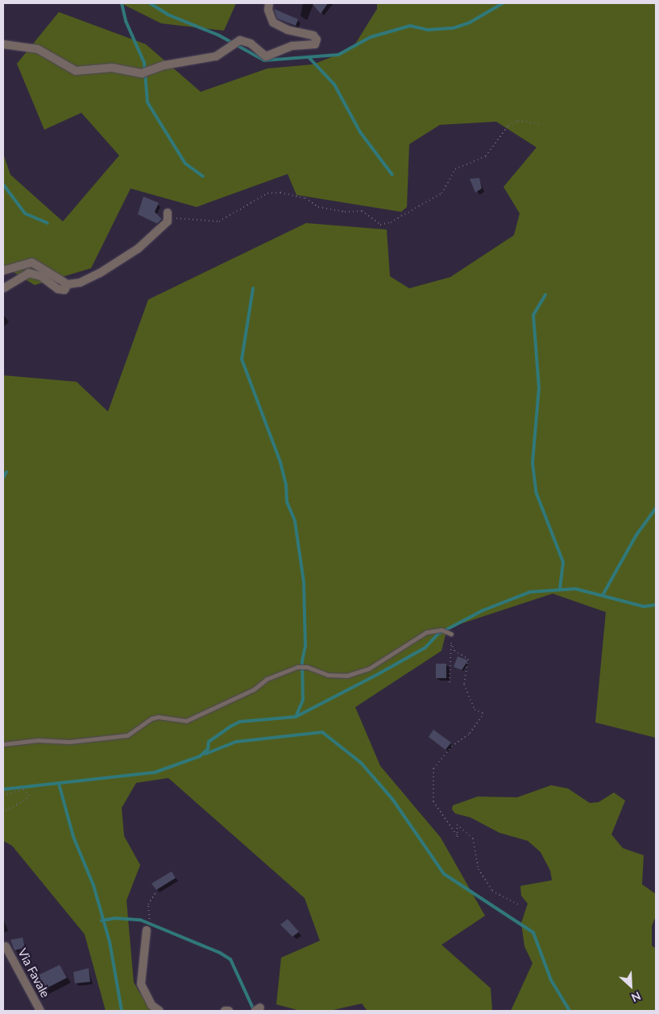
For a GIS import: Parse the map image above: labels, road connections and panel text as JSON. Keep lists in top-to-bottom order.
{
  "streets": {
    "street": ["Via Favale"]
  },
  "north": "bottom right"
}
